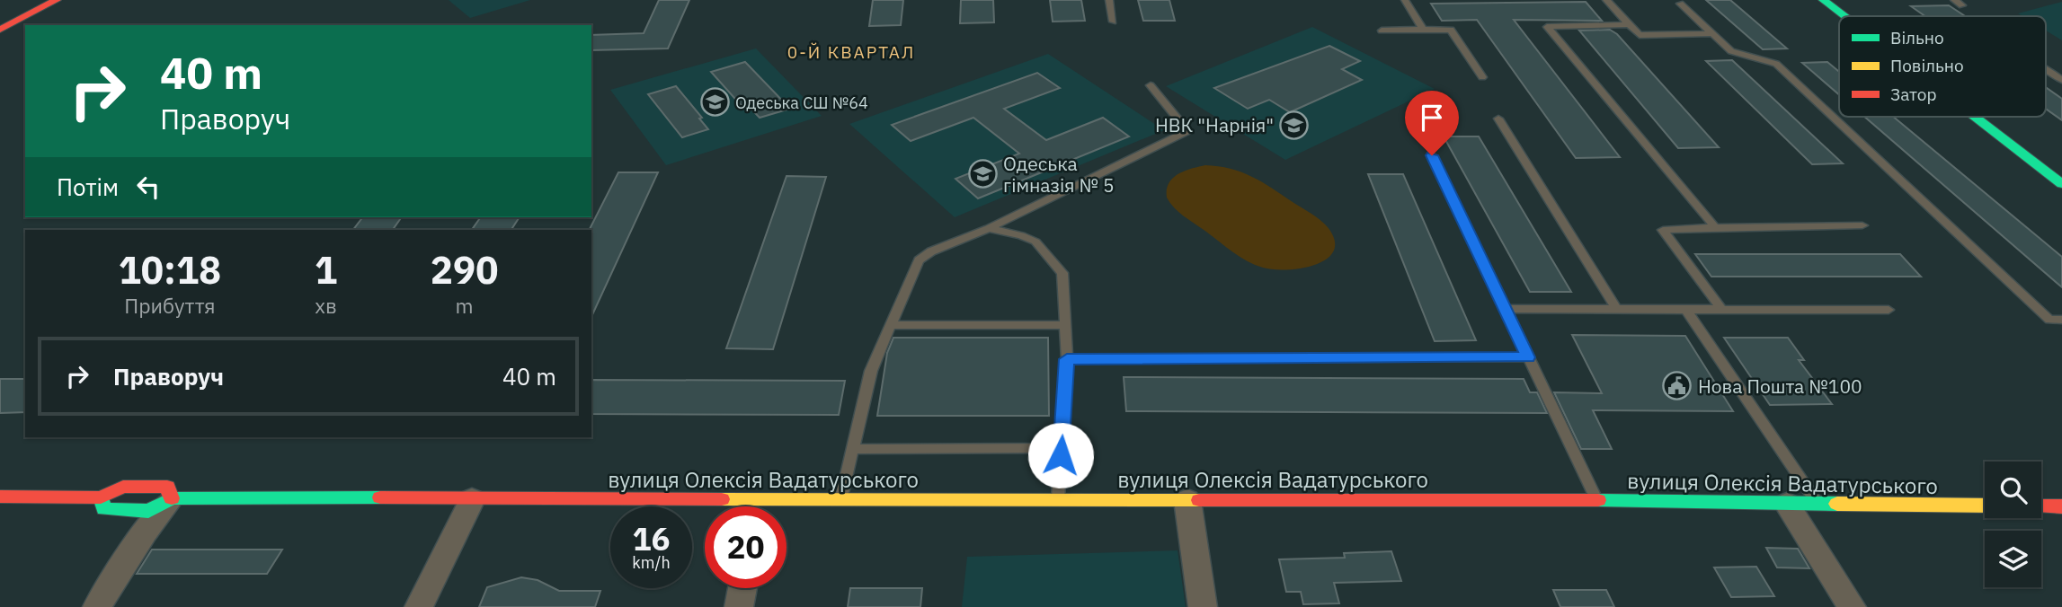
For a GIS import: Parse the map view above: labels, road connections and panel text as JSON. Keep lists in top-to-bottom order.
{
  "streets": {
    "main road": ["вулиця Олексія Вадатурського"]
  },
  "districts": ["0-Й КВАРТАЛ"],
  "places": {
    "school or university": ["Одеська СШ №64", "НВК \"Нарнія\"", "Одеська гімназія № 5"],
    "public building": ["Нова Пошта №100"]
  },
  "legend": ["Вільно", "Повільно", "Затор"],
  "page": {
    "turn": ["40 m", "Праворуч"],
    "then": "Потім",
    "eta": [
      "10:18",
      "Прибуття",
      "1",
      "хв",
      "290",
      "m"
    ],
    "list": [
      {
        "name": "Праворуч",
        "value": "40 m"
      }
    ],
    "speed": "16 km/h",
    "limit": "20"
  }
}
